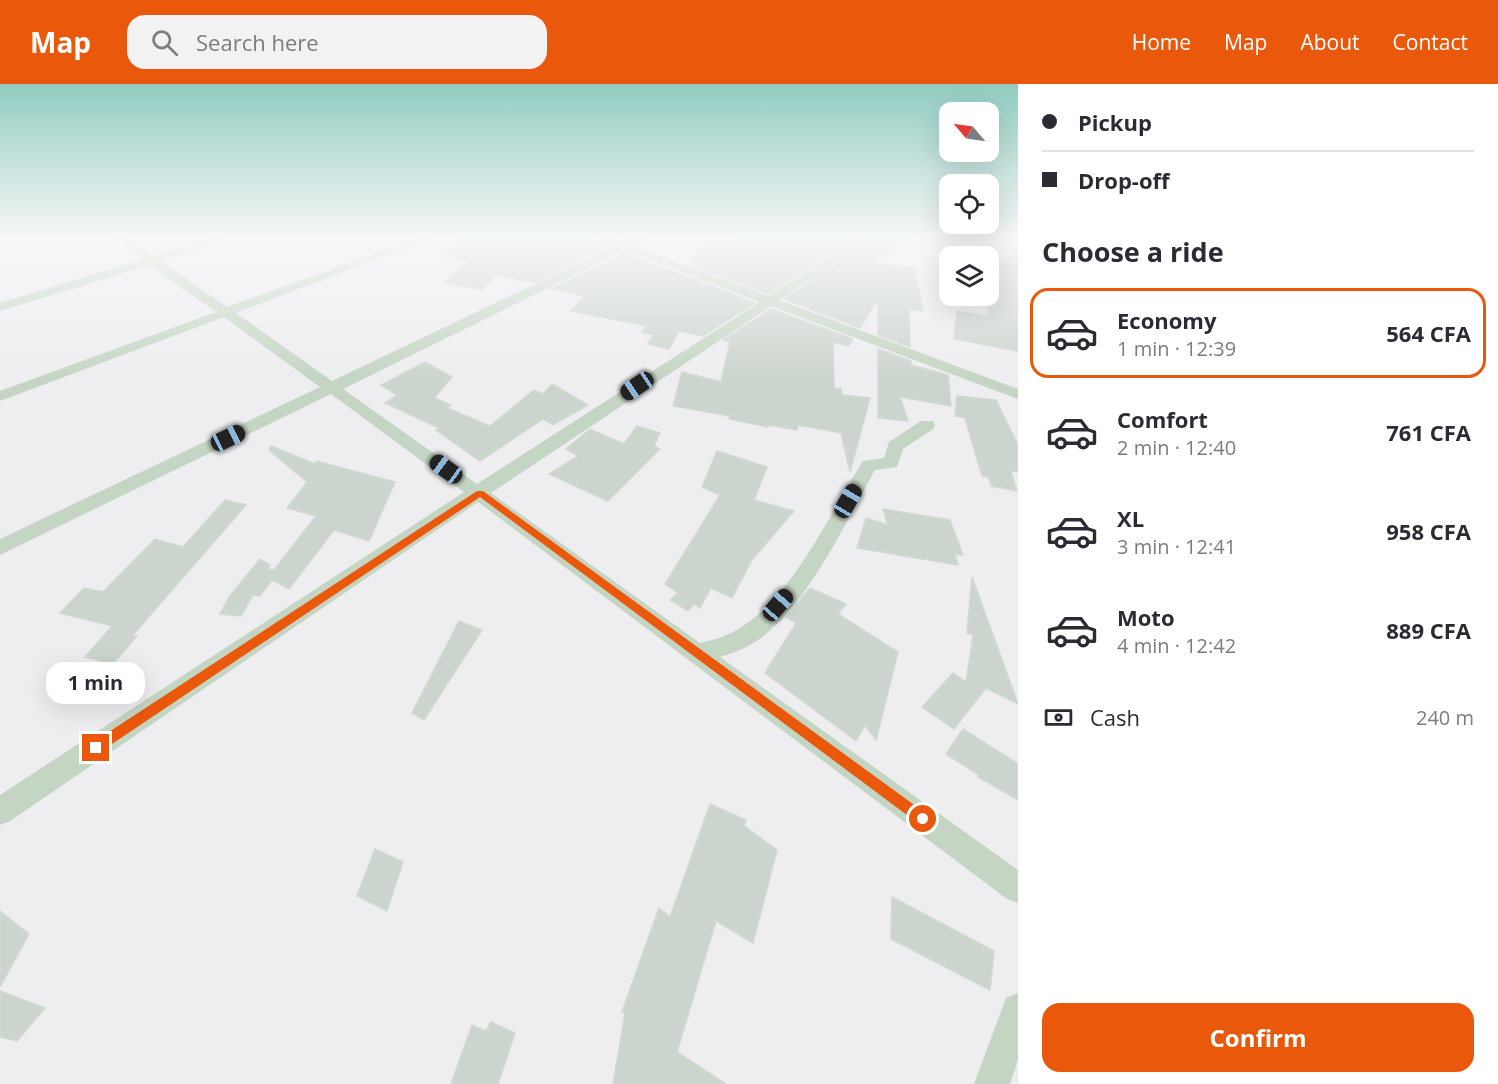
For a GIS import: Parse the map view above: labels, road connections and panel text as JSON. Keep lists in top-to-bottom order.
{
  "north": "top left",
  "page": {
    "header": "Map",
    "search": "Search here",
    "nav": [
      "Home",
      "Map",
      "About",
      "Contact"
    ],
    "banner": ["Pickup", "Drop-off"],
    "heading": "Choose a ride",
    "list": [
      {
        "name": "Economy",
        "note": "1 min · 12:39",
        "value": "564 CFA"
      },
      {
        "name": "Comfort",
        "note": "2 min · 12:40",
        "value": "761 CFA"
      },
      {
        "name": "XL",
        "note": "3 min · 12:41",
        "value": "958 CFA"
      },
      {
        "name": "Moto",
        "note": "4 min · 12:42",
        "value": "889 CFA"
      }
    ],
    "bubble": "1 min",
    "pay": ["Cash", "240 m"],
    "buttons": "Confirm"
  }
}
